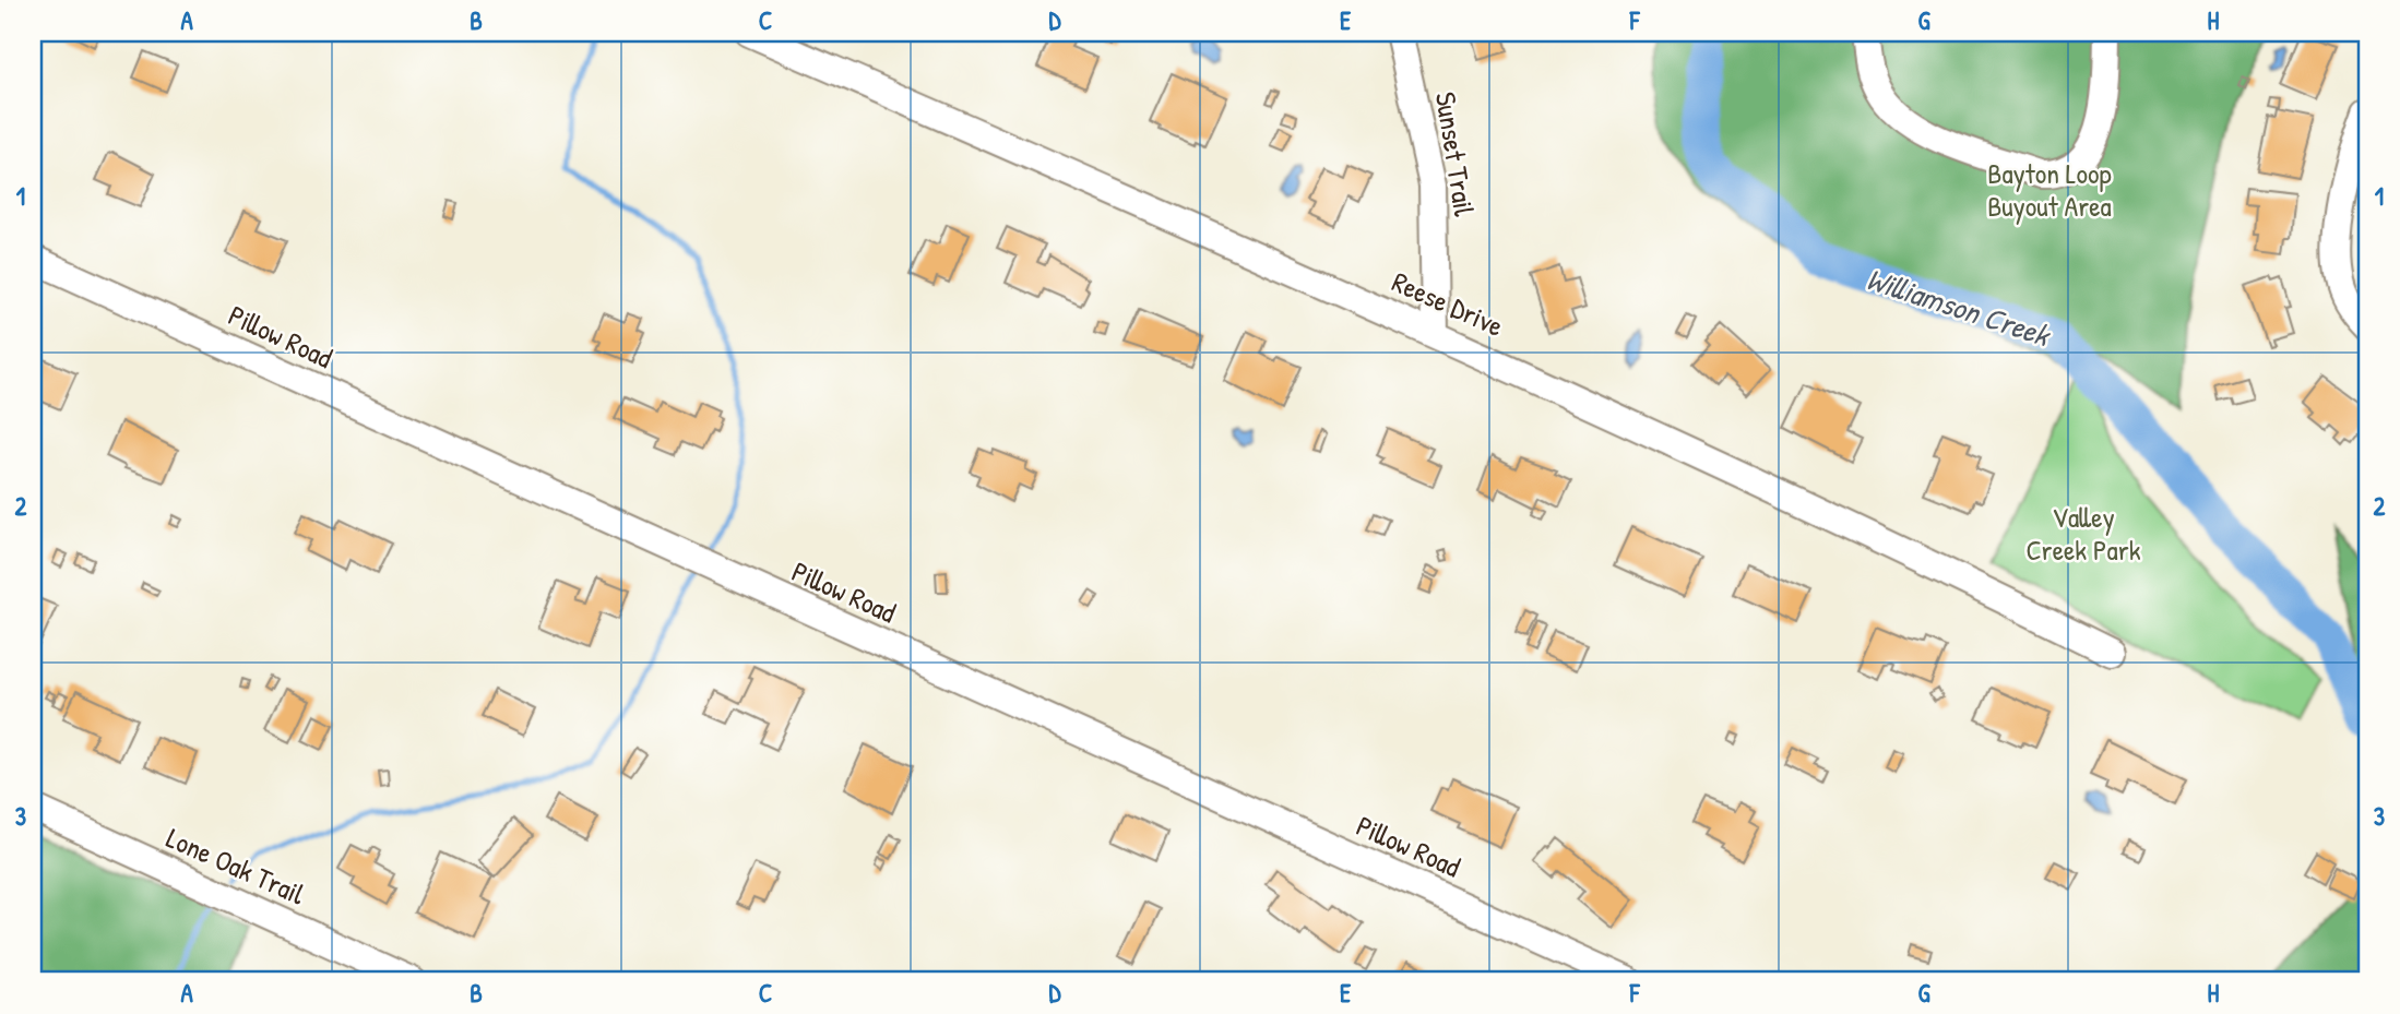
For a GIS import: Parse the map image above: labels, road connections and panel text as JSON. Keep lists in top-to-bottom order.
{
  "streets": {
    "street": [
      "Sunset Trail",
      "Reese Drive",
      "Pillow Road",
      "Lone Oak Trail"
    ]
  },
  "crossings": [
    ["Sunset Trail", "Reese Drive"]
  ],
  "water": ["Williamson Creek"],
  "parks": ["Bayton Loop Buyout Area", "Valley Creek Park"],
  "grid": {
    "columns": [
      "A",
      "B",
      "C",
      "D",
      "E",
      "F",
      "G",
      "H"
    ],
    "rows": ["1", "2", "3"]
  }
}
